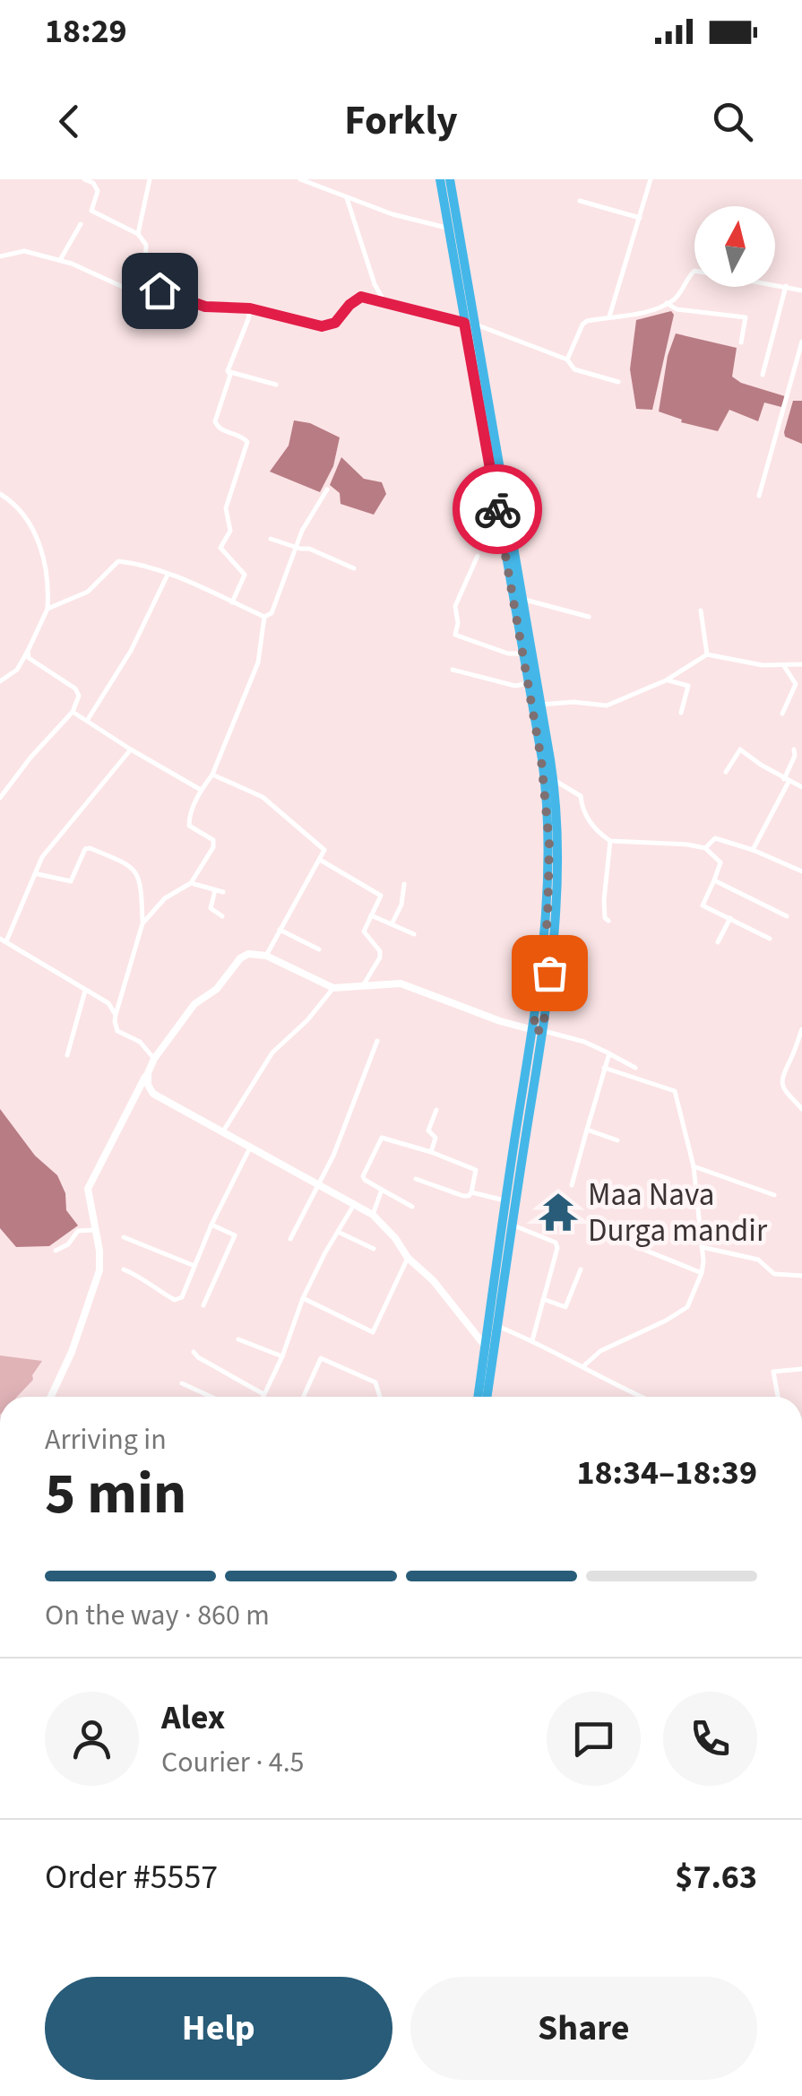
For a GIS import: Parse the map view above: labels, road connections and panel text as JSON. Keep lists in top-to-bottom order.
{
  "places": {
    "temple": ["Maa Nava Durga mandir"]
  },
  "north": "top",
  "page": {
    "status": "18:29",
    "header": "Forkly",
    "heading": ["5 min", "Arriving in", "18:34–18:39"],
    "panel": [
      "Alex",
      "Courier · 4.5",
      "Order #5557",
      "$7.63"
    ],
    "bar": "On the way · 860 m",
    "buttons": ["Help", "Share"]
  }
}
